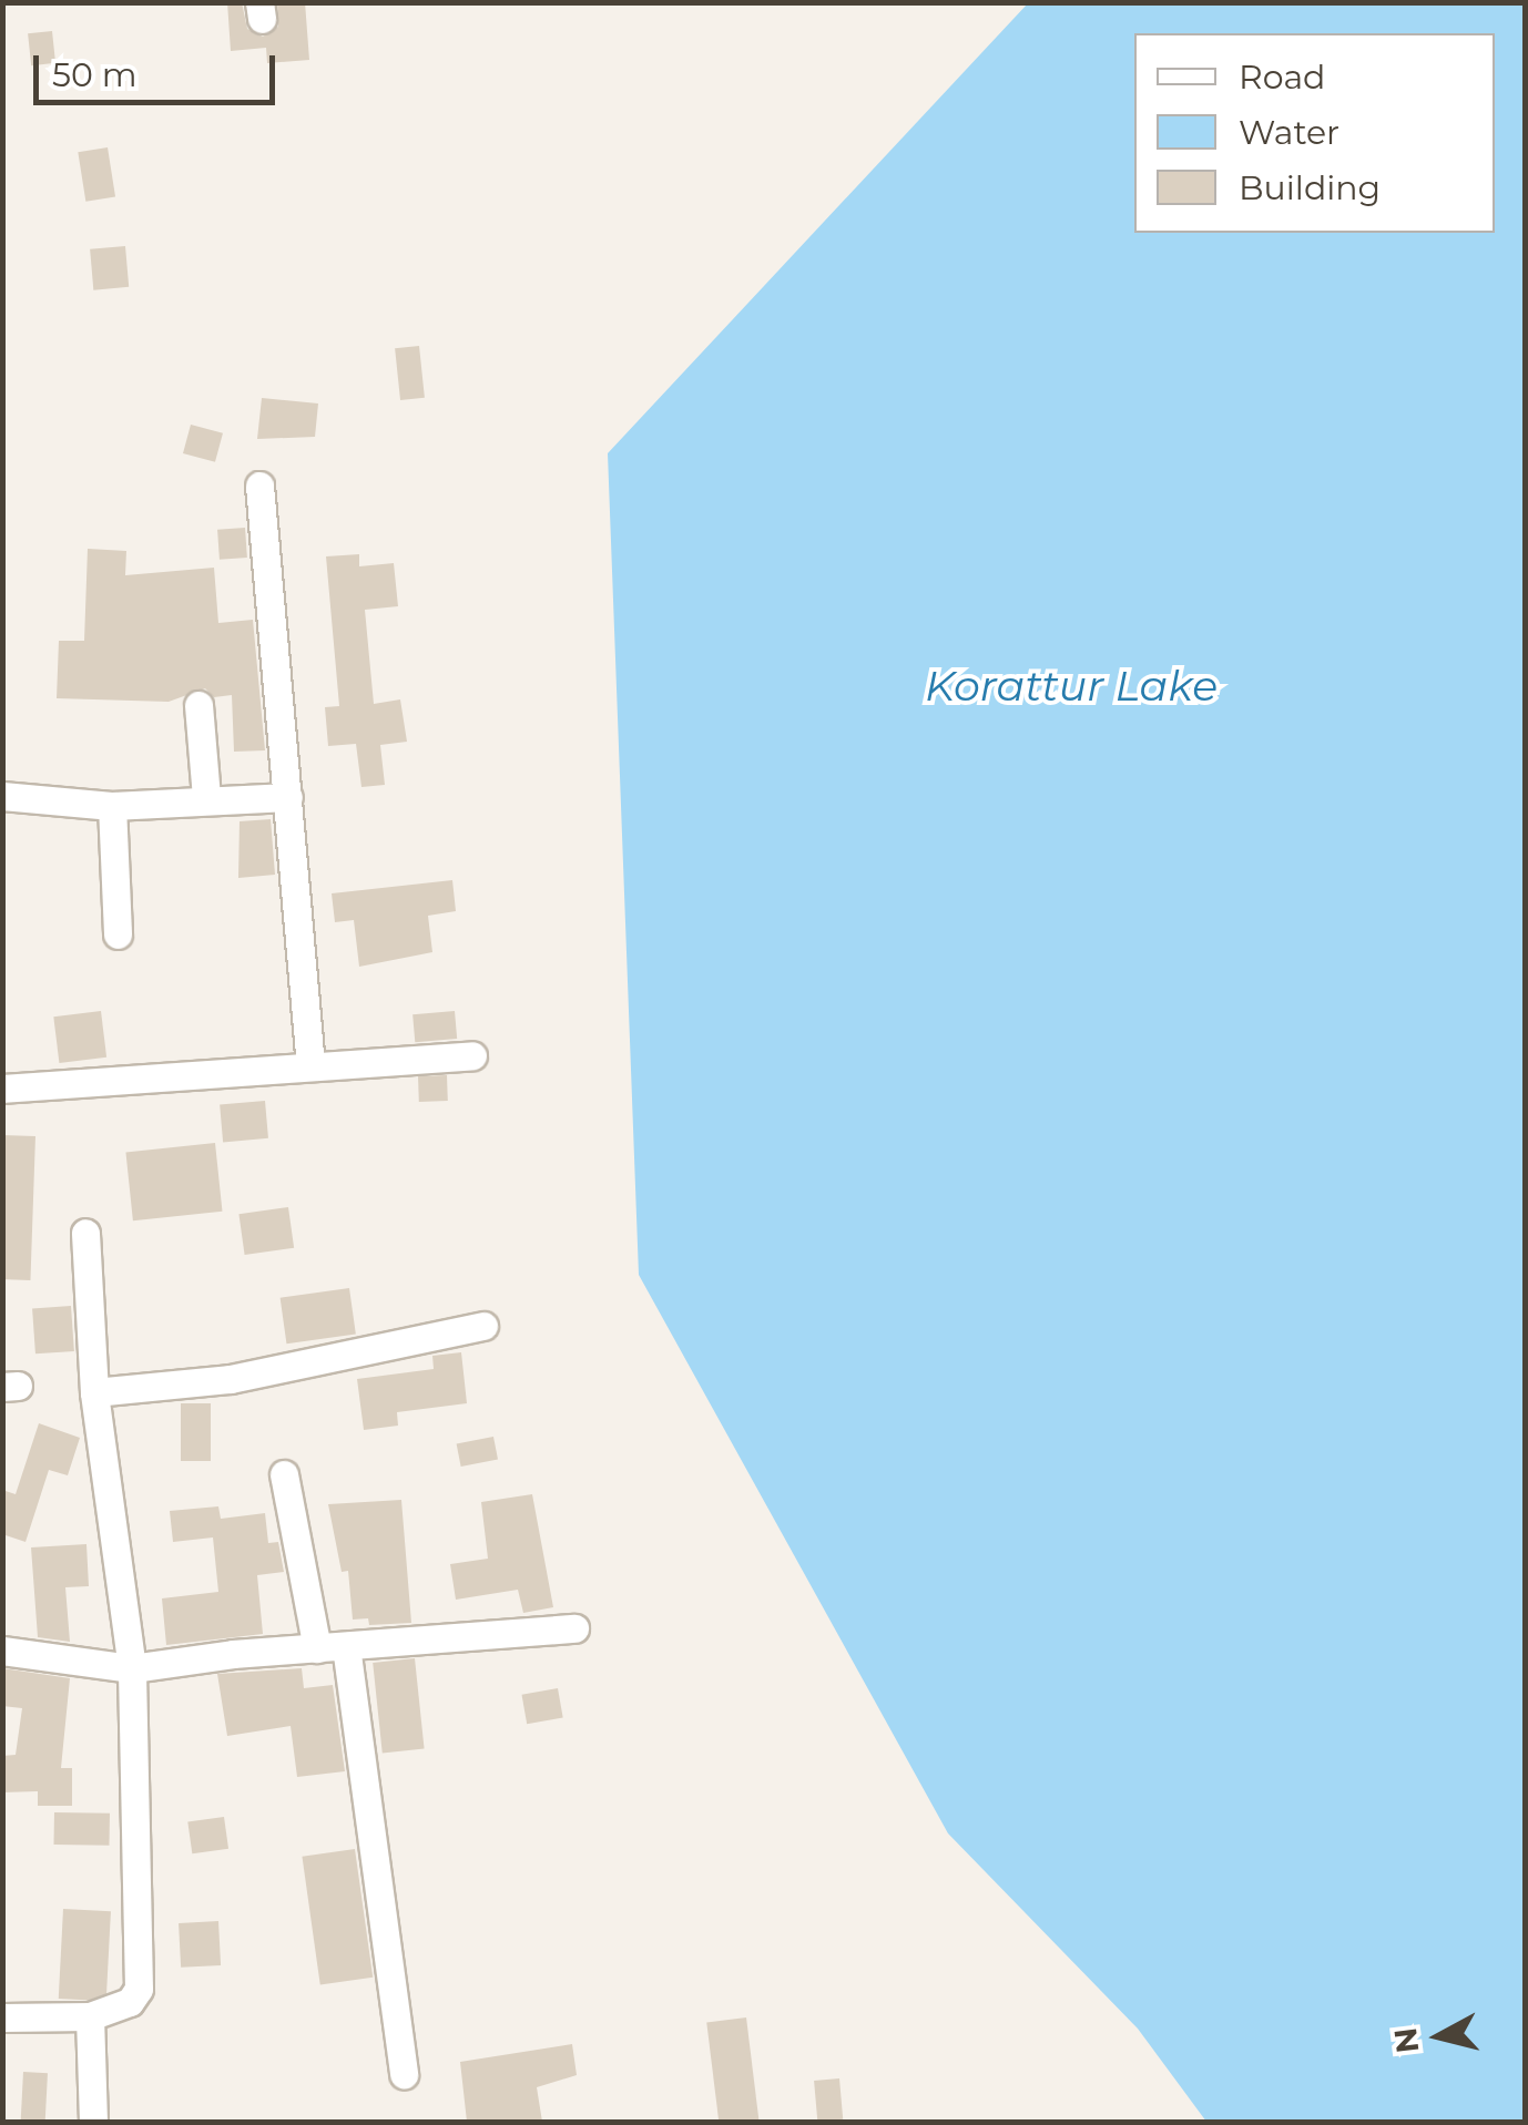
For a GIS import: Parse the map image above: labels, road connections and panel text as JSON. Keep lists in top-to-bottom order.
{
  "water": ["Korattur Lake"],
  "legend": ["Road", "Water", "Building"],
  "scale_bar": "50 m",
  "north": "left"
}
